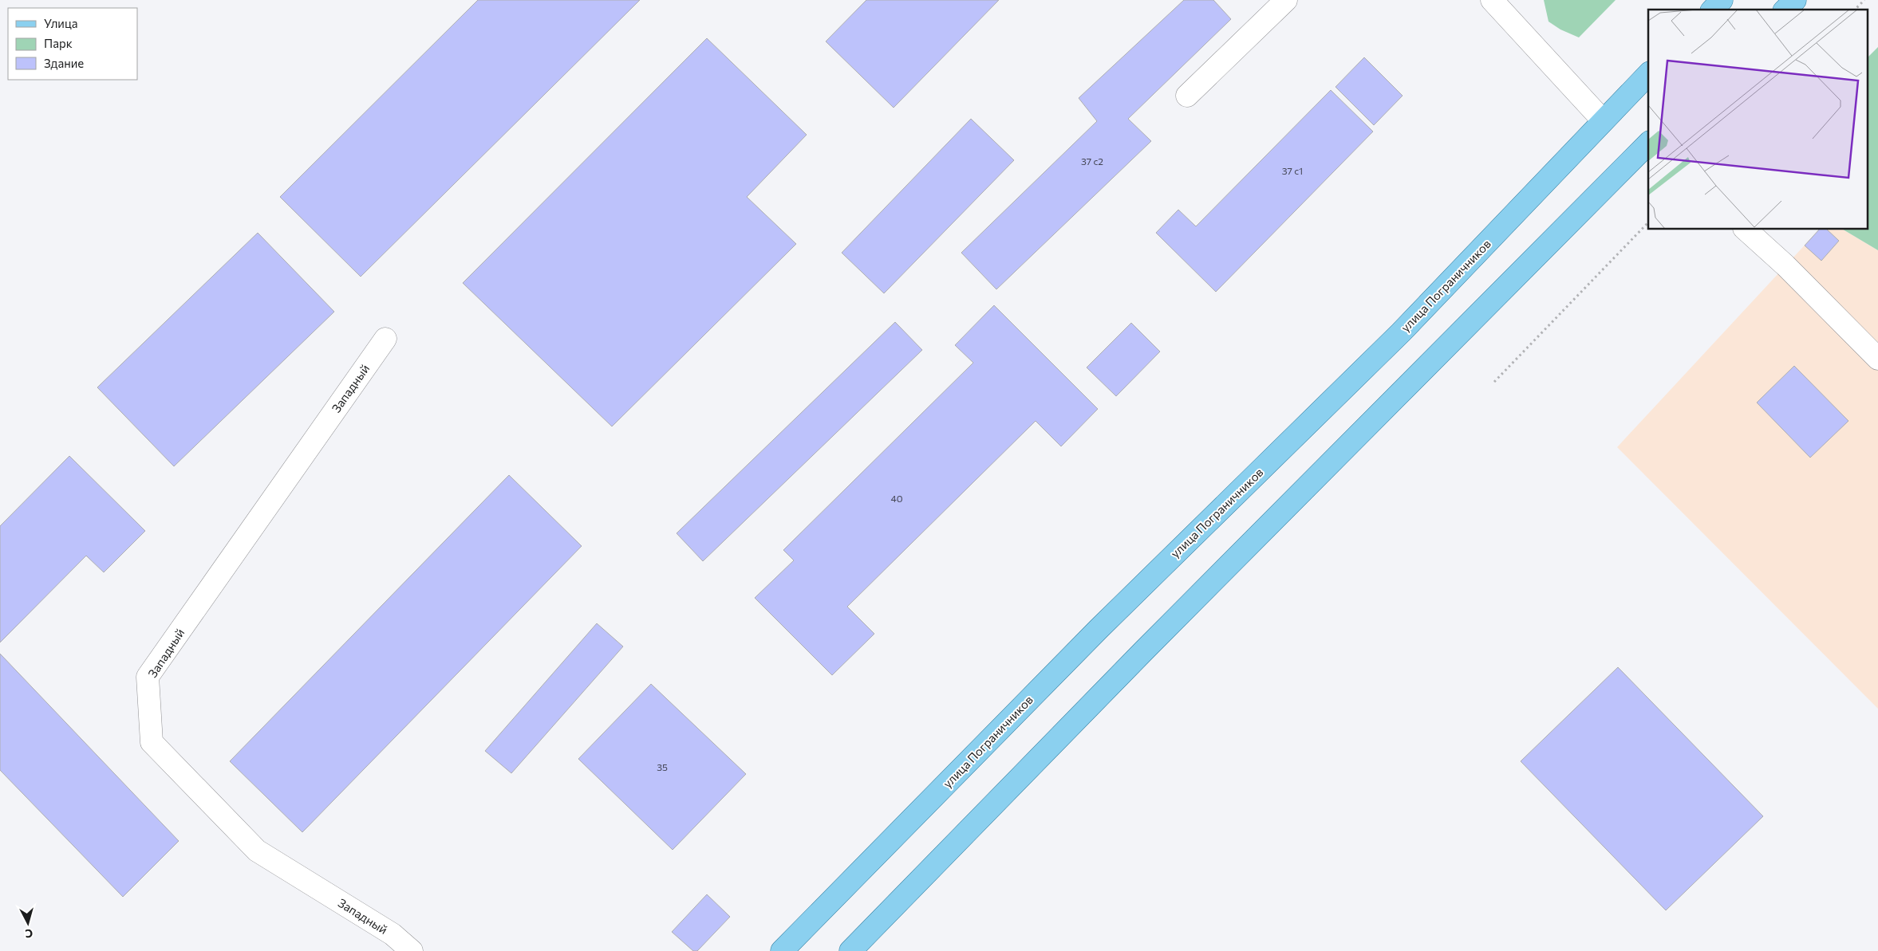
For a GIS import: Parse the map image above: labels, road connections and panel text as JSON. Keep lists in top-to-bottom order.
{
  "streets": {
    "main road": ["улица Пограничников"],
    "lane": ["Западный"]
  },
  "house_numbers": [
    "37 с2",
    "37 с1",
    "40",
    "35"
  ],
  "legend": ["Улица", "Парк", "Здание"],
  "north": "bottom"
}
